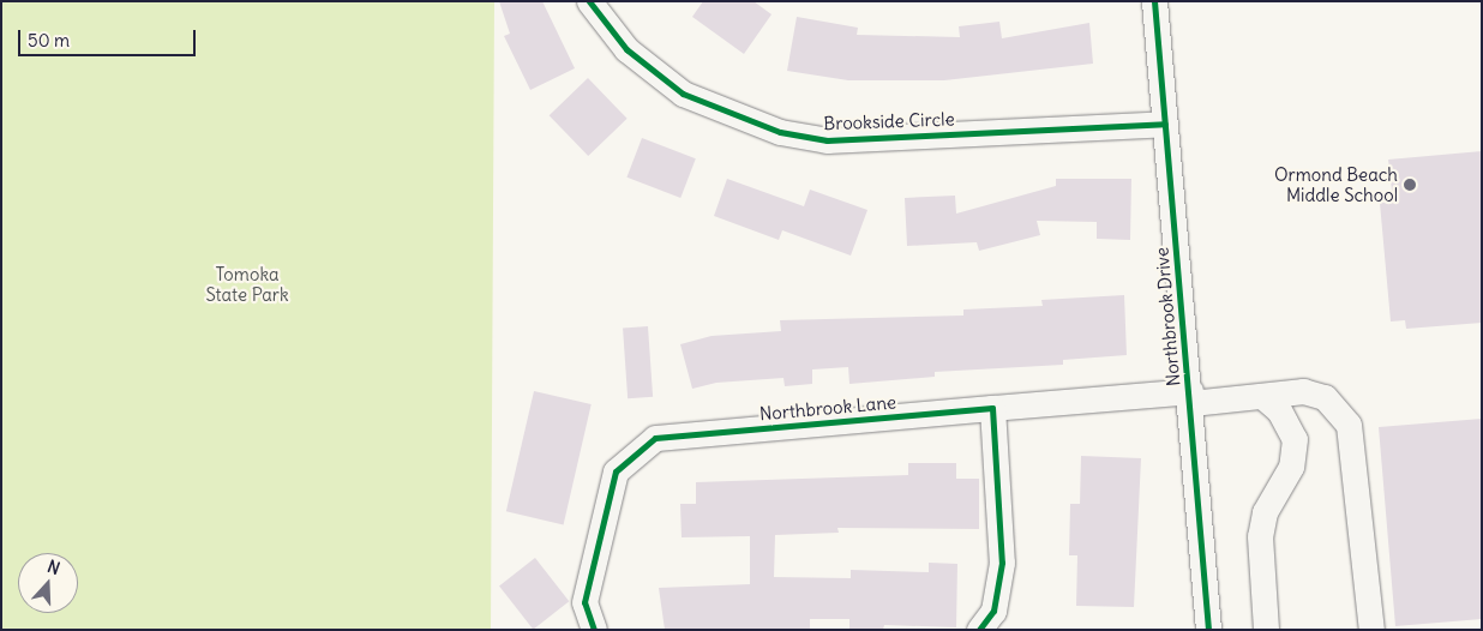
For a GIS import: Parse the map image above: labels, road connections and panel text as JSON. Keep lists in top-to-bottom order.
{
  "streets": {
    "street": ["Brookside Circle", "Northbrook Drive", "Northbrook Lane"]
  },
  "crossings": [
    ["Brookside Circle", "Northbrook Drive"],
    ["Northbrook Drive", "Northbrook Lane"]
  ],
  "parks": ["Tomoka State Park"],
  "places": ["Ormond Beach Middle School"],
  "scale_bar": "50 m",
  "north": "top"
}
